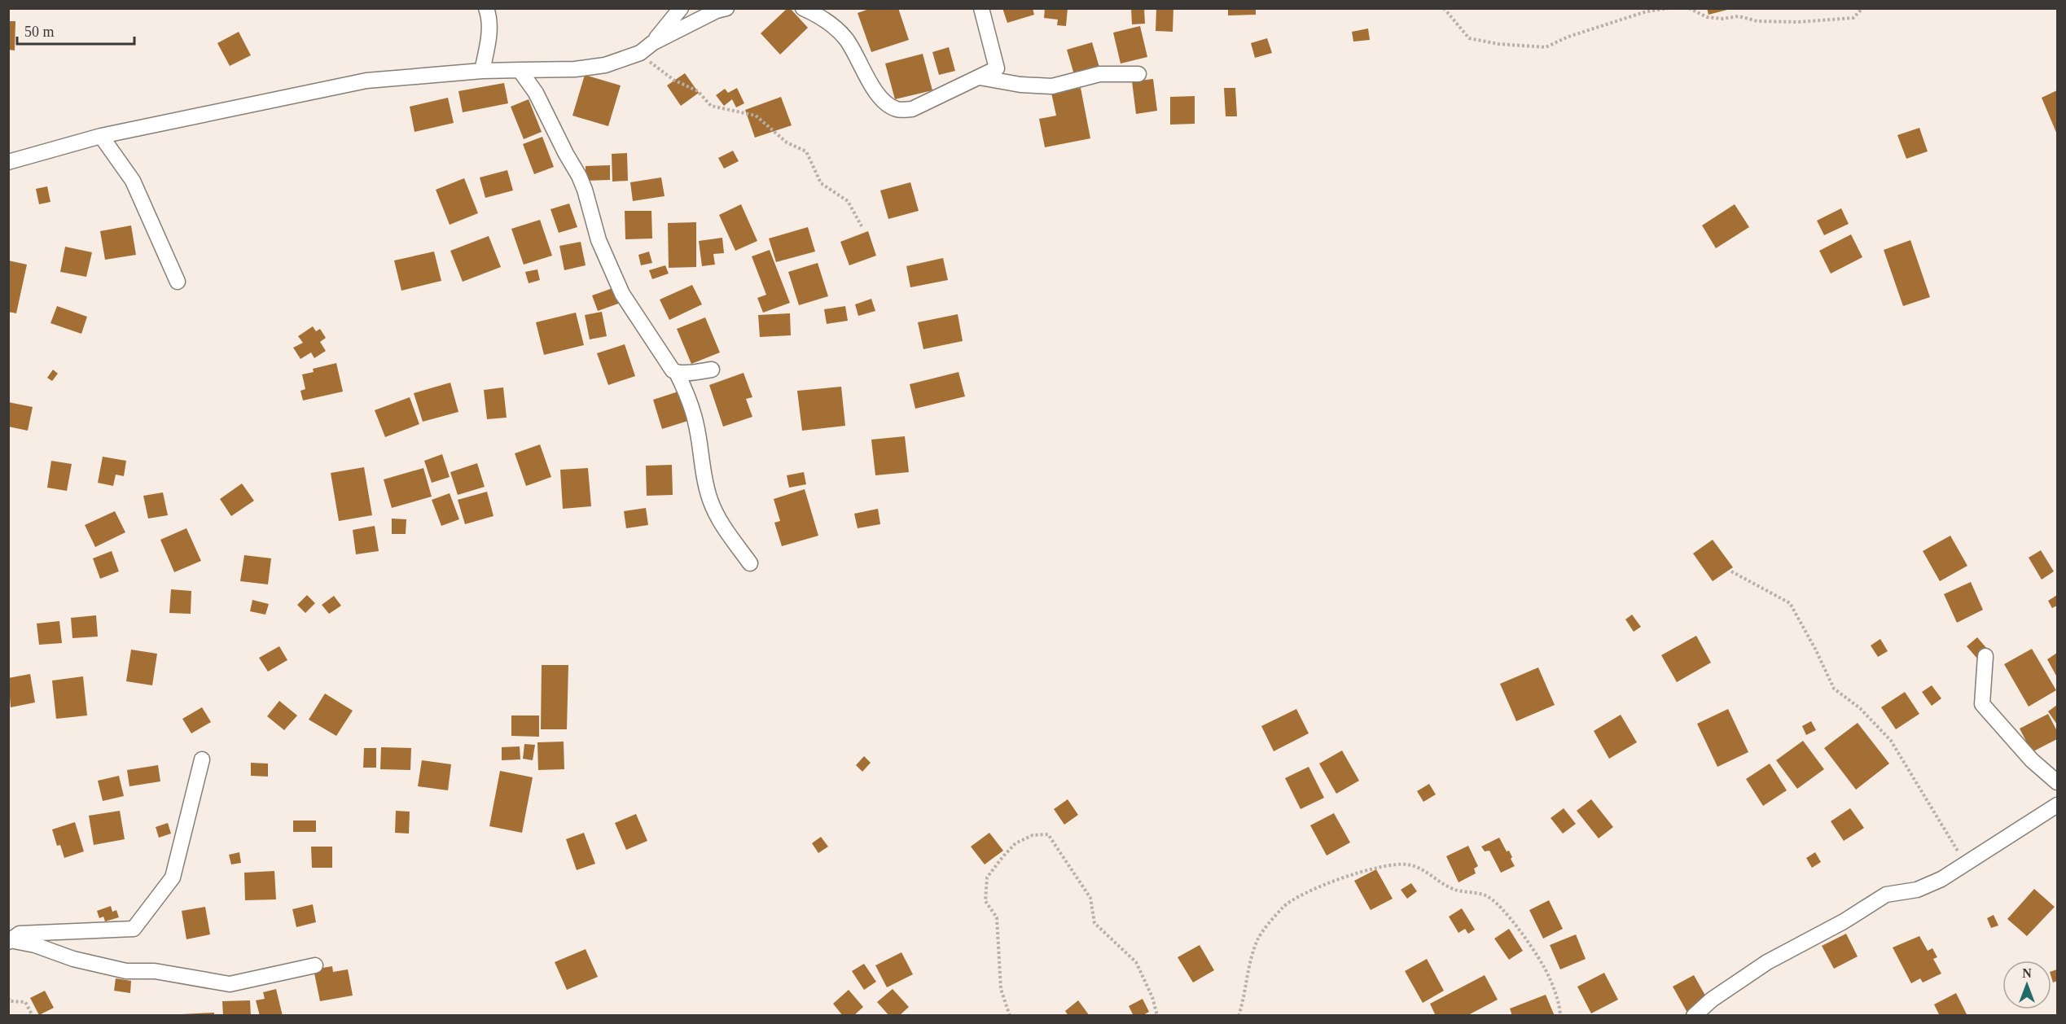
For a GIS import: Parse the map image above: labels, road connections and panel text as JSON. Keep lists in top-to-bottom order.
{
  "scale_bar": "50 m",
  "north": "top"
}
